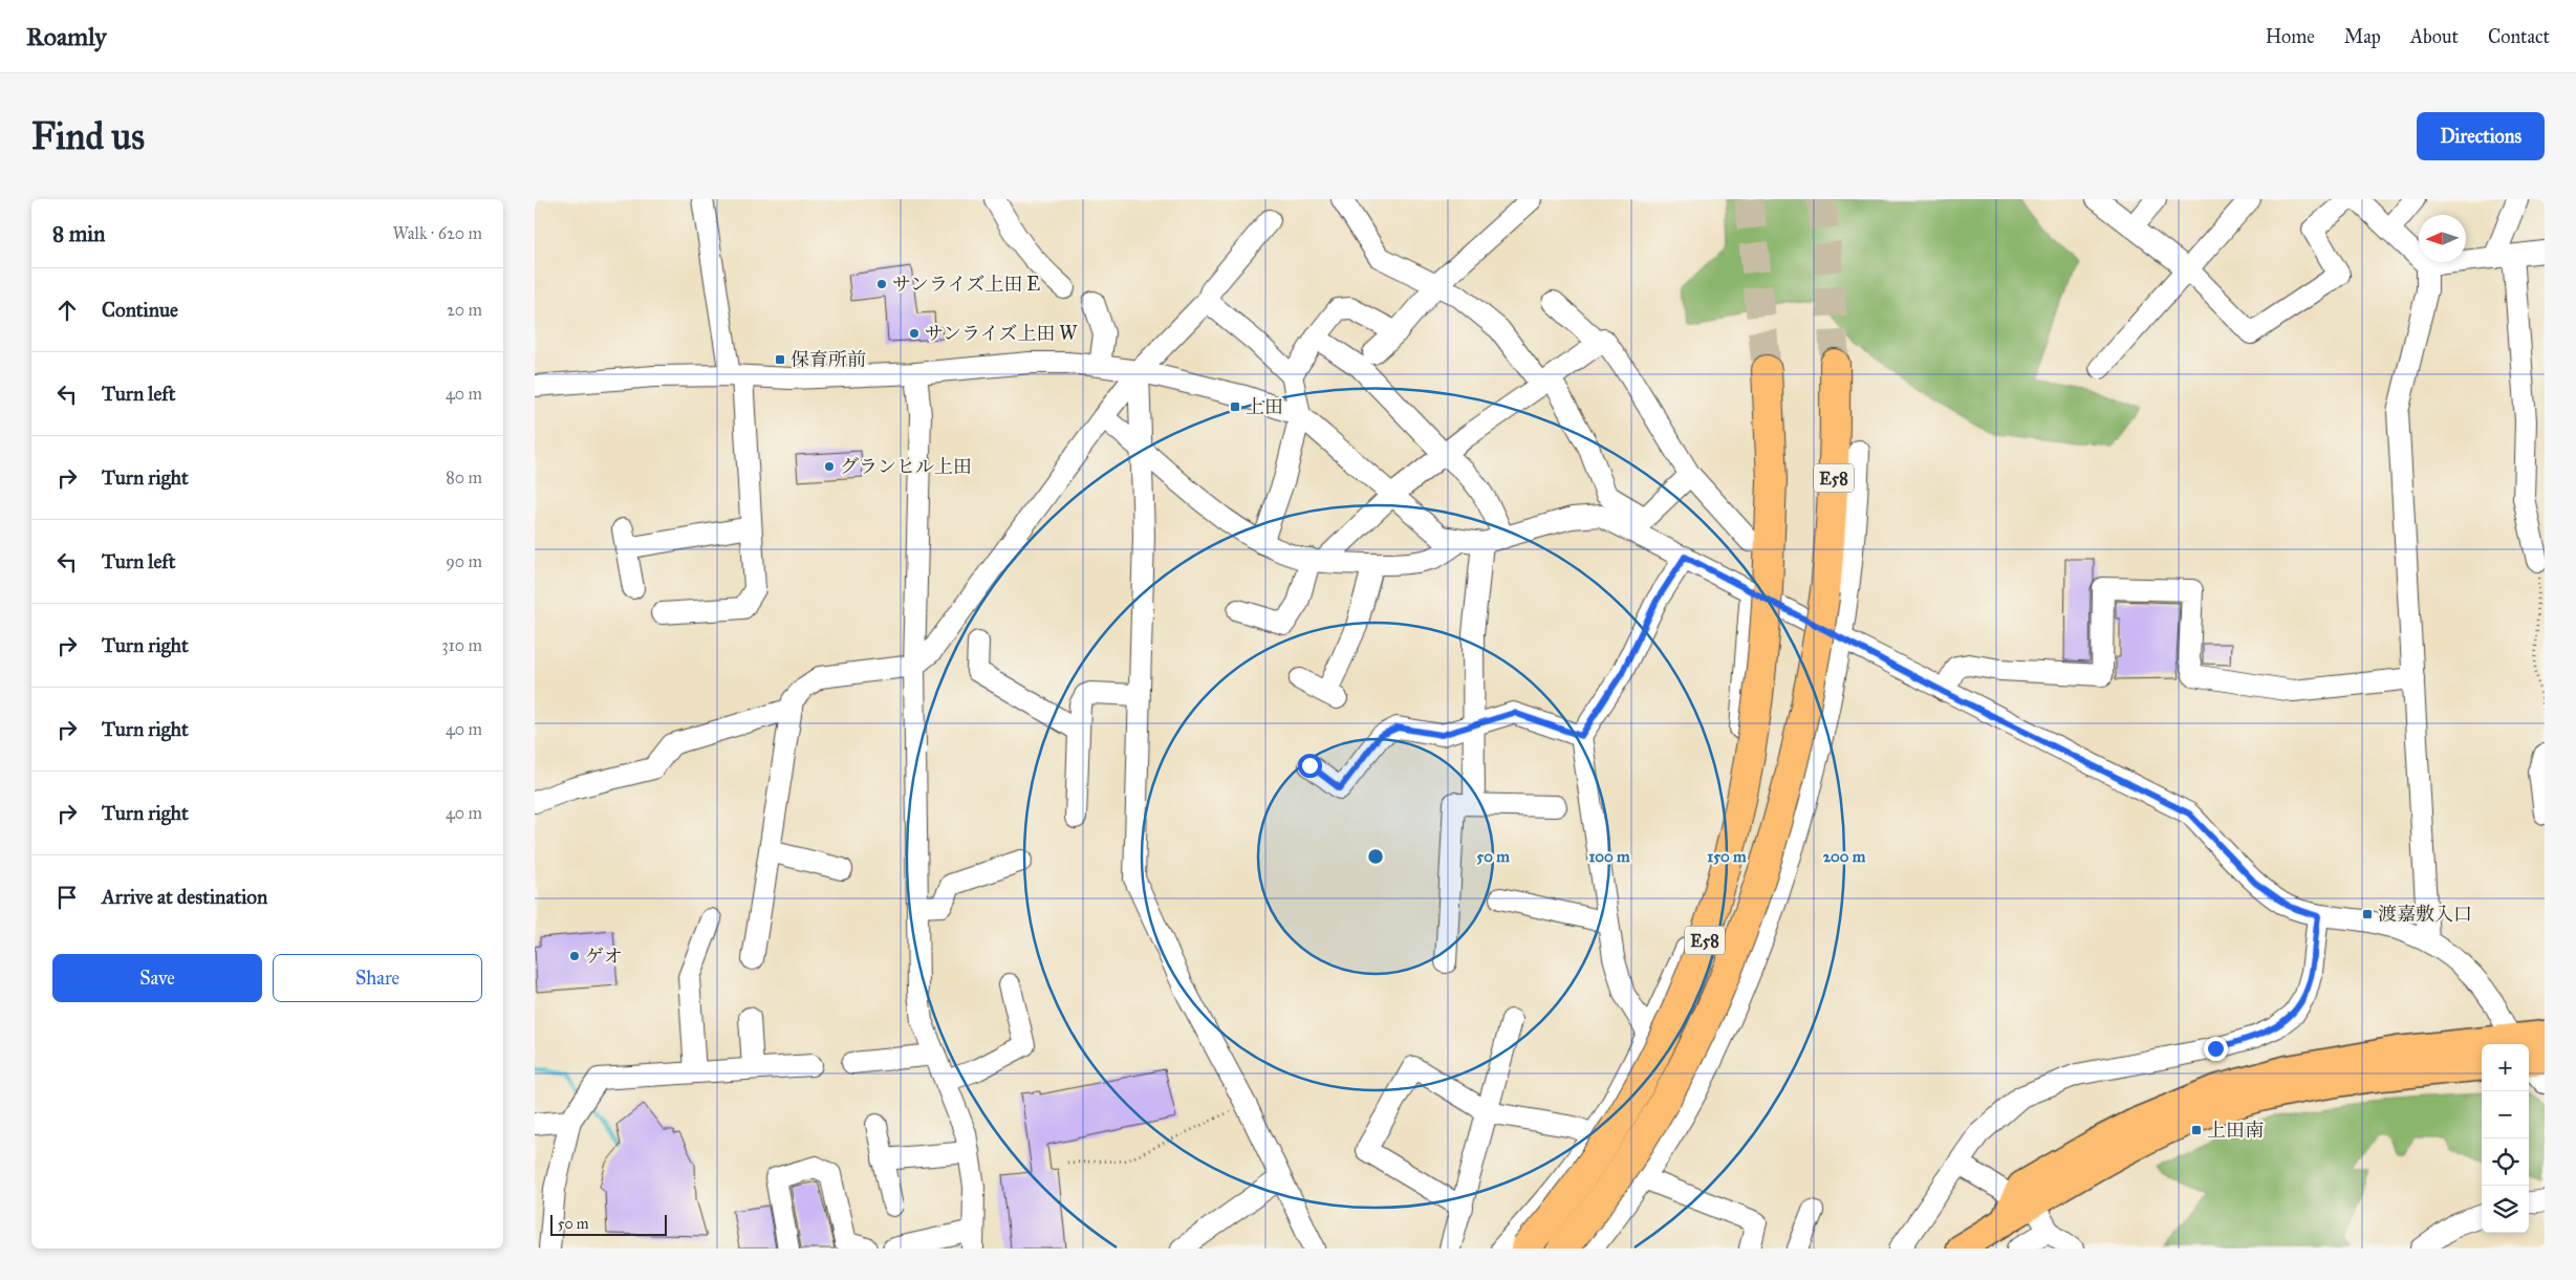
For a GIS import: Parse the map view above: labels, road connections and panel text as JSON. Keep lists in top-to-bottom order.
{
  "streets": {
    "highway": ["E58"]
  },
  "places": {
    "other": [
      "サンライズ上田 E",
      "サンライズ上田 W",
      "グランヒル上田",
      "ゲオ"
    ],
    "transit": [
      "保育所前",
      "上田",
      "渡嘉敷入口",
      "上田南"
    ]
  },
  "scale_bar": "50 m",
  "north": "left",
  "page": {
    "header": "Roamly",
    "nav": [
      "Home",
      "Map",
      "About",
      "Contact"
    ],
    "buttons": [
      "Directions",
      ["Save", "Share"]
    ],
    "title": "Find us",
    "heading": ["8 min", "Walk · 620 m"],
    "list": [
      ["Continue", "20 m"],
      ["Turn left", "40 m"],
      ["Turn right", "80 m"],
      ["Turn left", "90 m"],
      ["Turn right", "310 m"],
      ["Turn right", "40 m"],
      ["Turn right", "40 m"],
      "Arrive at destination"
    ],
    "map_buttons": ["+", "−"],
    "scale": "50 m"
  },
  "rings": [
    "50 m",
    "100 m",
    "150 m",
    "200 m"
  ]
}
